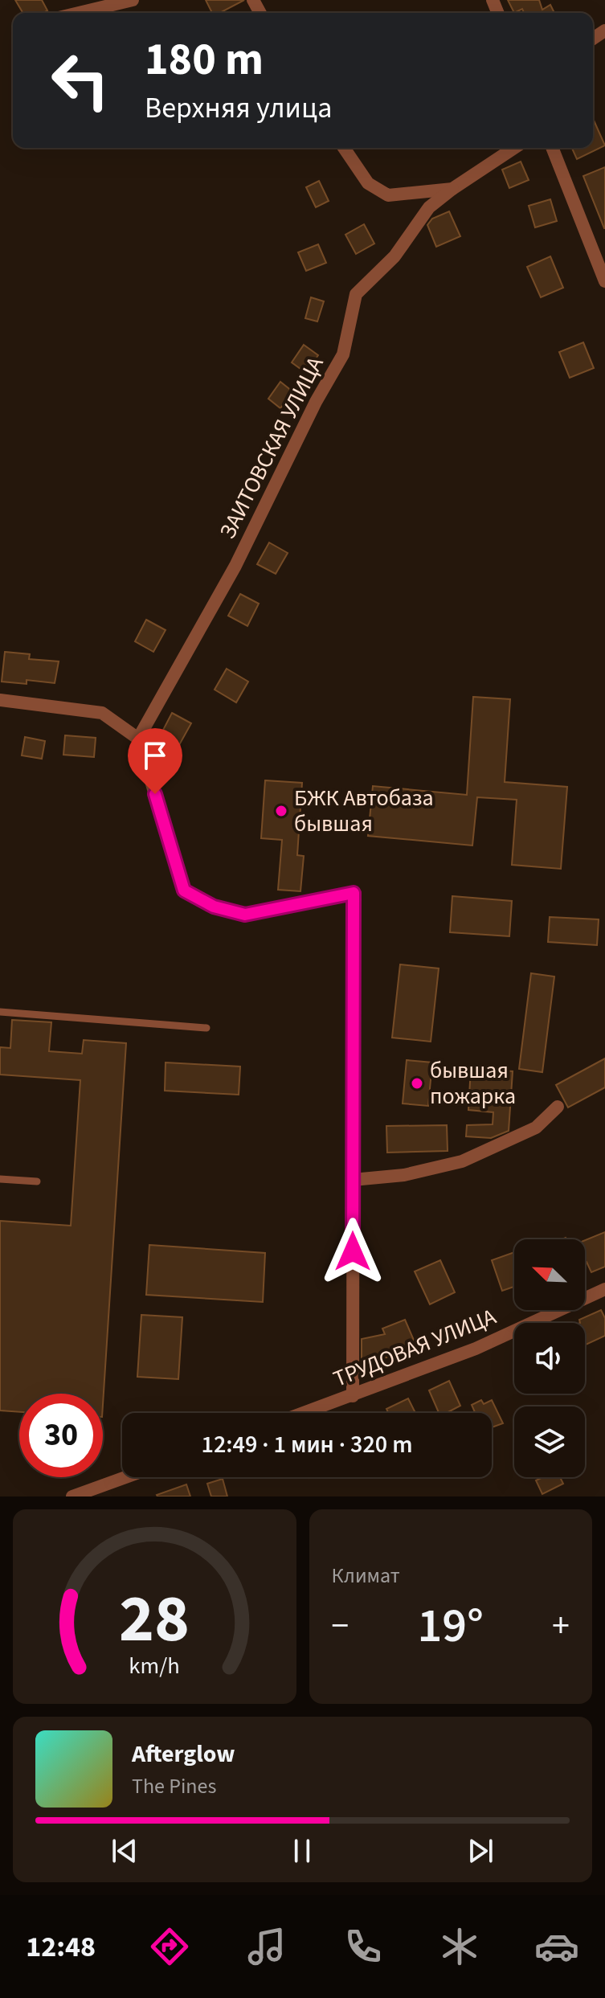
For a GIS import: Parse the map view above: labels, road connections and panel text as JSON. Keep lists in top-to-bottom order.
{
  "streets": {
    "street": ["ЗАИТОВСКАЯ УЛИЦА", "ТРУДОВАЯ УЛИЦА"]
  },
  "places": ["БЖК Автобаза бывшая", "бывшая пожарка"],
  "north": "top left",
  "page": {
    "turn": ["180 m", "Верхняя улица"],
    "limit": "30",
    "trip": "12:49 · 1 мин · 320 m",
    "tile": "Климат",
    "heat": ["−", "19°", "+"],
    "song": ["Afterglow", "The Pines"],
    "tabs": "12:48",
    "gauge": ["28", "km/h"]
  }
}
